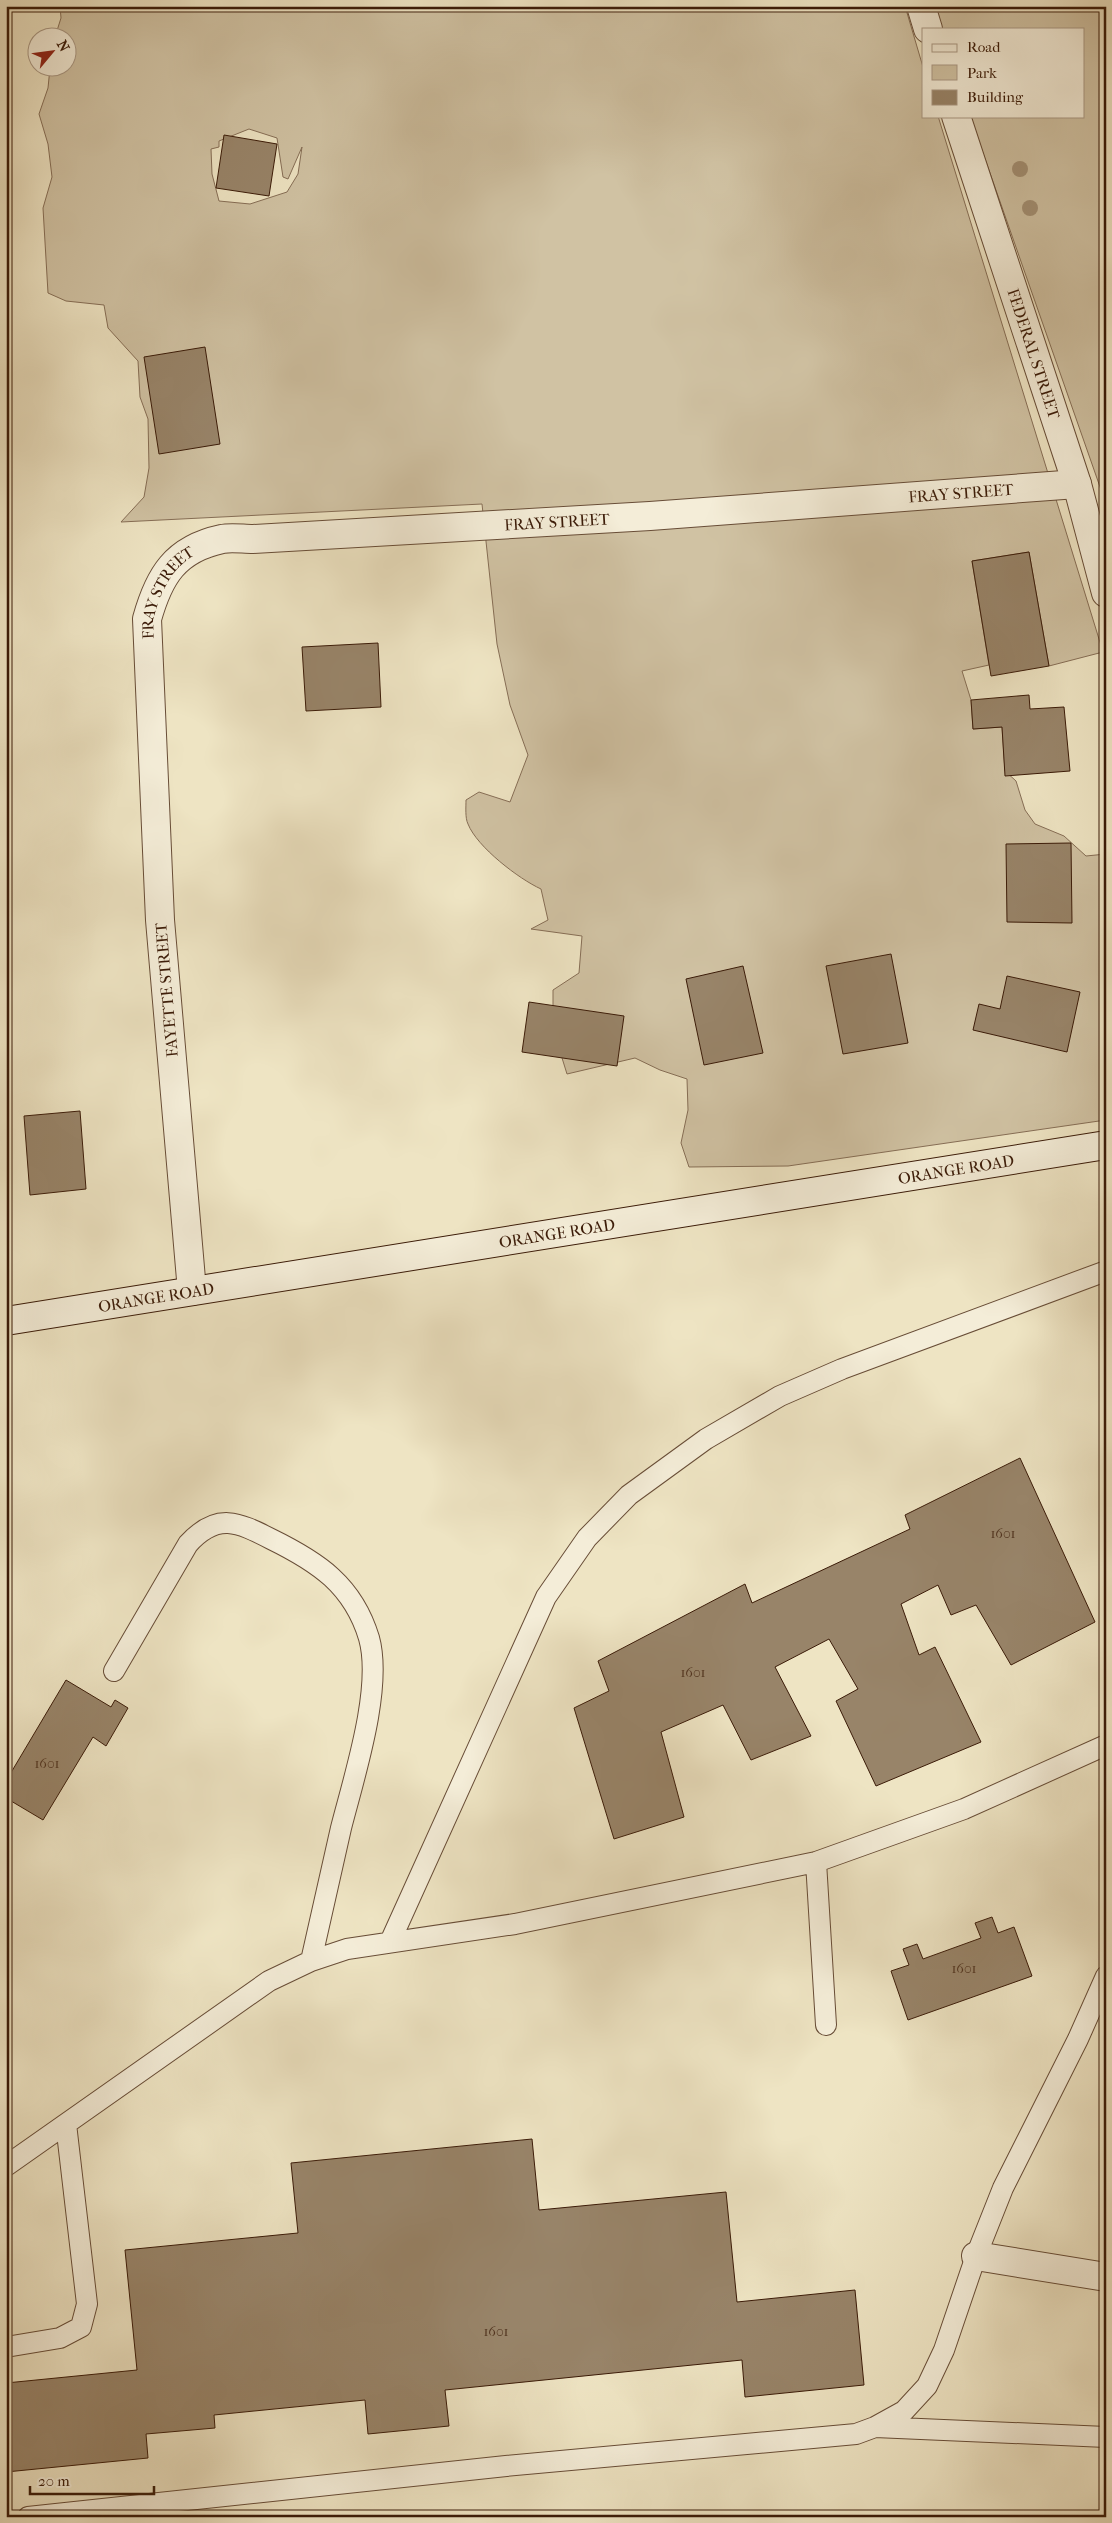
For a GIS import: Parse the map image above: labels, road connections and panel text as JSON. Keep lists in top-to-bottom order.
{
  "streets": {
    "street": [
      "FEDERAL STREET",
      "FRAY STREET",
      "FAYETTE STREET",
      "ORANGE ROAD"
    ]
  },
  "crossings": [
    ["FEDERAL STREET", "FRAY STREET"],
    ["FRAY STREET", "FAYETTE STREET"],
    ["FAYETTE STREET", "ORANGE ROAD"]
  ],
  "house_numbers": [
    "1601",
    "1601",
    "1601",
    "1601",
    "1601"
  ],
  "legend": ["Road", "Park", "Building"],
  "scale_bar": "20 m",
  "north": "top right"
}
